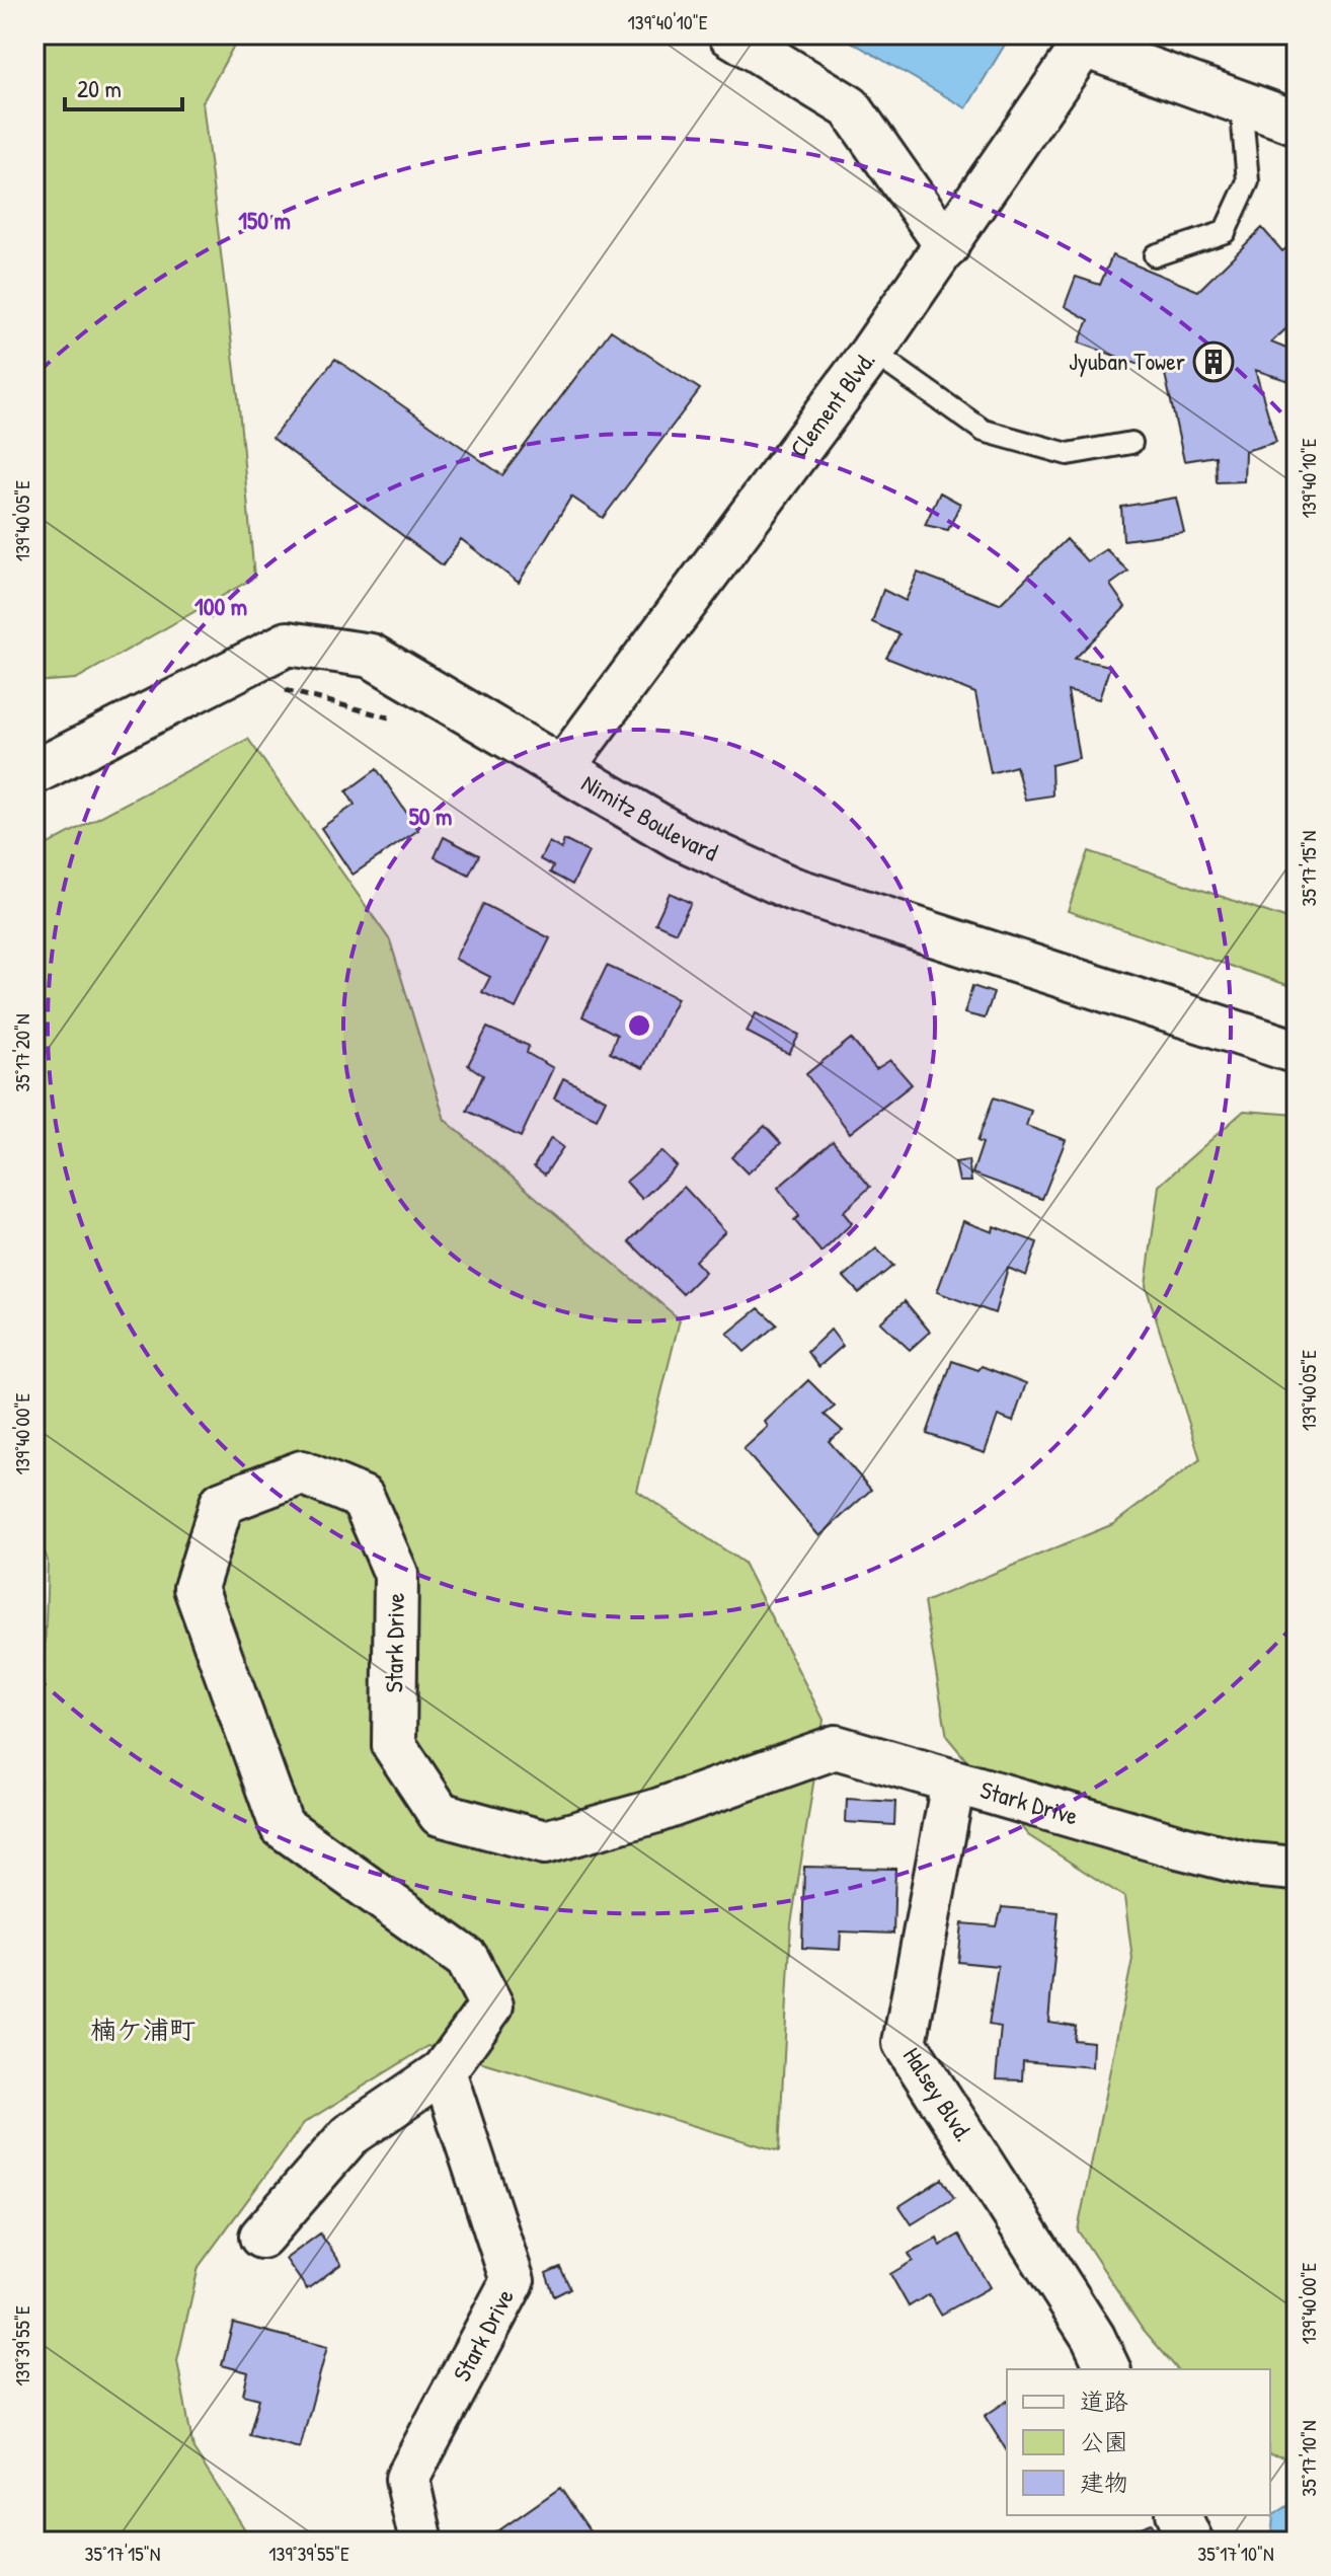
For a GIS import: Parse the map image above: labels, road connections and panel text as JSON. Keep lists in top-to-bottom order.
{
  "streets": {
    "street": [
      "Clement Blvd.",
      "Nimitz Boulevard",
      "Stark Drive",
      "Halsey Blvd."
    ]
  },
  "crossings": [
    ["Clement Blvd.", "Nimitz Boulevard"],
    ["Stark Drive", "Halsey Blvd."]
  ],
  "districts": ["楠ケ浦町"],
  "places": {
    "building": ["Jyuban Tower"]
  },
  "legend": ["道路", "公園", "建物"],
  "scale_bar": "20 m",
  "coordinates": [
    "139°40'10\"E",
    "139°40'05\"E",
    "35°17'15\"N",
    "35°17'20\"N",
    "139°40'00\"E",
    "139°39'55\"E",
    "35°17'10\"N"
  ],
  "rings": ["150 m", "100 m", "50 m"]
}
